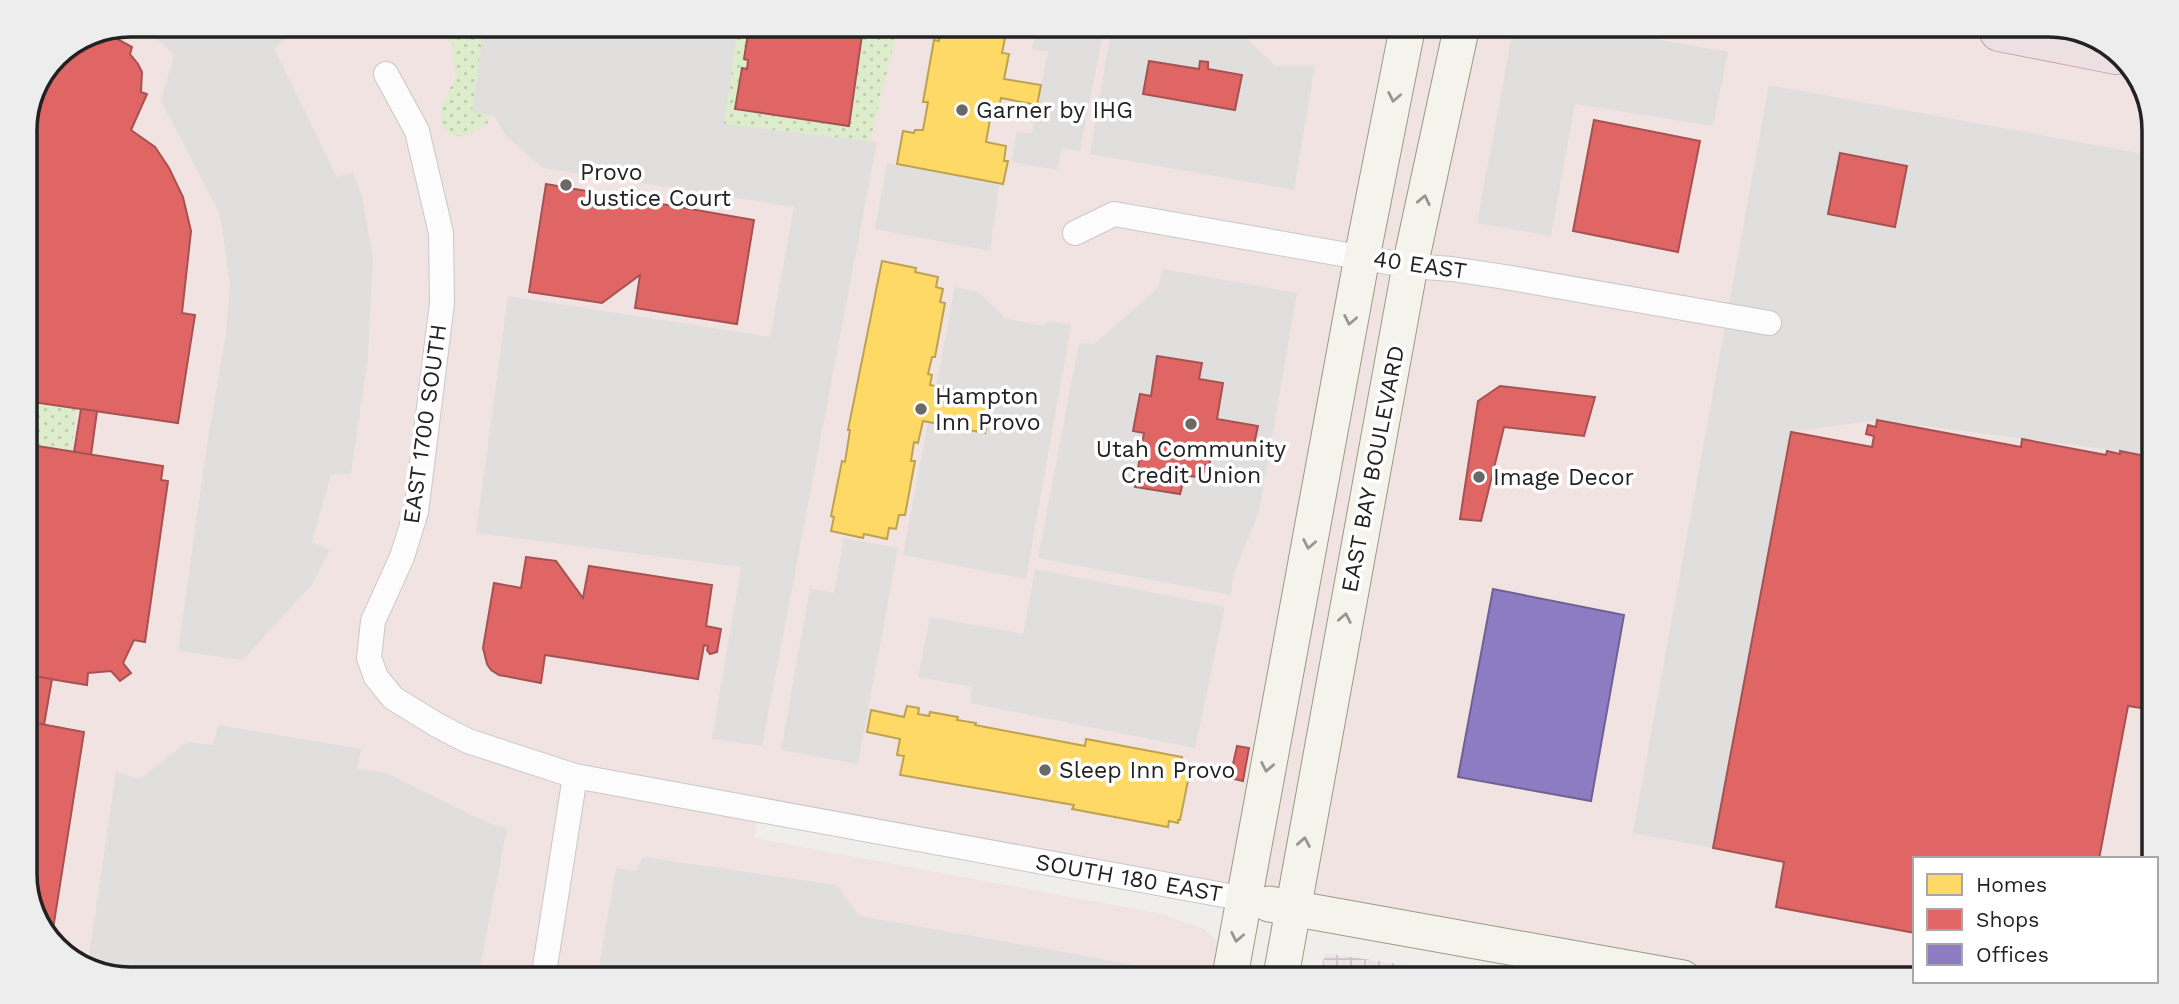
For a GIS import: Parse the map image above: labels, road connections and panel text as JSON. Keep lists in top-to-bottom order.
{
  "streets": {
    "street": [
      "40 EAST",
      "EAST 1700 SOUTH",
      "EAST BAY BOULEVARD",
      "SOUTH 180 EAST"
    ]
  },
  "crossings": [
    ["40 EAST", "EAST BAY BOULEVARD"],
    ["EAST 1700 SOUTH", "SOUTH 180 EAST"],
    ["EAST BAY BOULEVARD", "SOUTH 180 EAST"]
  ],
  "places": [
    "Garner by IHG",
    "Provo Justice Court",
    "Hampton Inn Provo",
    "Utah Community Credit Union",
    "Image Decor",
    "Sleep Inn Provo"
  ],
  "legend": ["Homes", "Shops", "Offices"]
}
